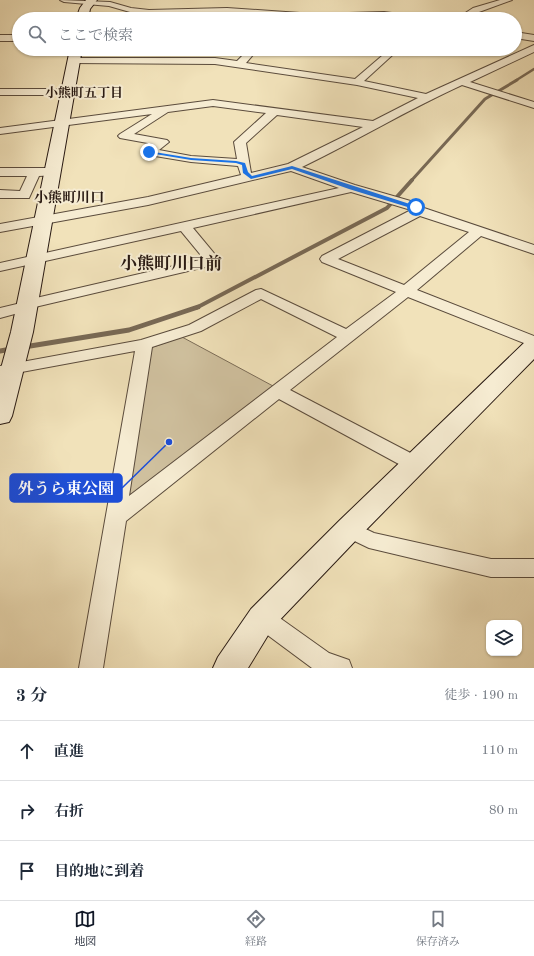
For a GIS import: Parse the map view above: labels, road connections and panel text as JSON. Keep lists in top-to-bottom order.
{
  "districts": ["小熊町五丁目", "小熊町川口", "小熊町川口前"],
  "places": ["外うら東公園"],
  "page": {
    "search": "ここで検索",
    "heading": ["3 分", "徒歩 · 190 m"],
    "list": [
      ["直進", "110 m"],
      ["右折", "80 m"],
      "目的地に到着"
    ],
    "nav": ["地図", "経路", "保存済み"]
  }
}
